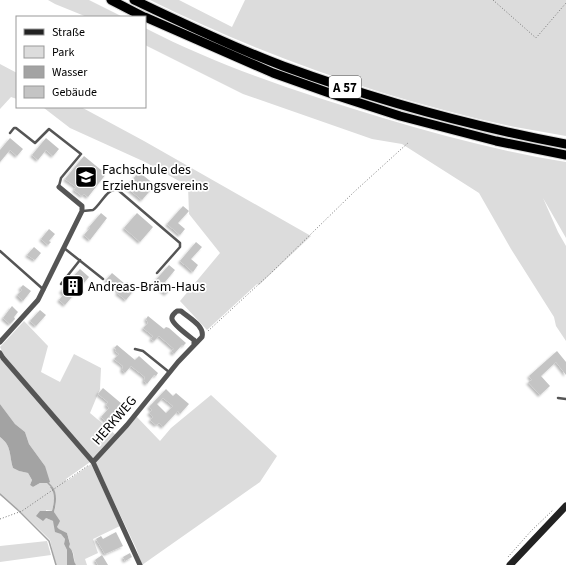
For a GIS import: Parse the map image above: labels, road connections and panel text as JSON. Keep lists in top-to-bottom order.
{
  "streets": {
    "highway": ["A 57"],
    "street": ["HERKWEG"]
  },
  "places": {
    "school or university": ["Fachschule des Erziehungsvereins"],
    "building": ["Andreas-Bräm-Haus"]
  },
  "legend": [
    "Straße",
    "Park",
    "Wasser",
    "Gebäude"
  ]
}
